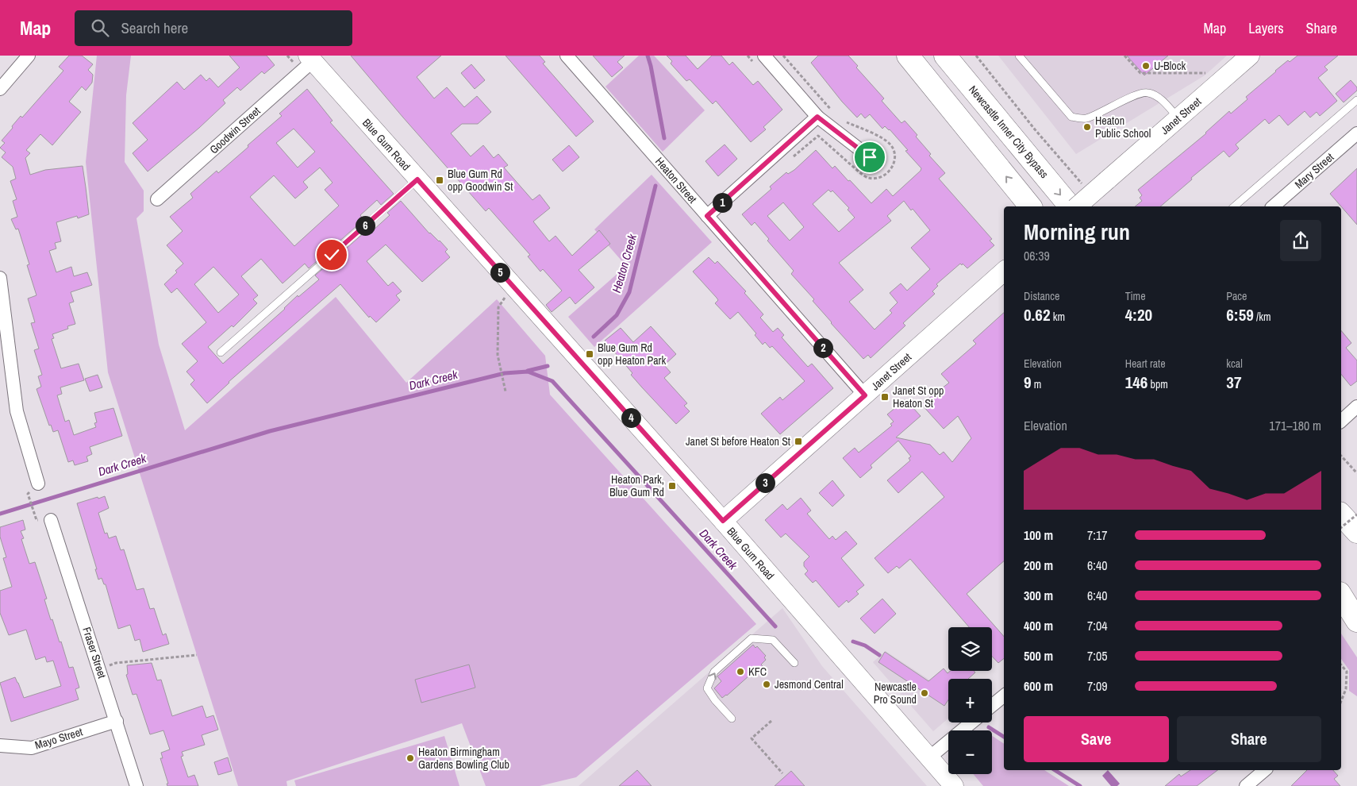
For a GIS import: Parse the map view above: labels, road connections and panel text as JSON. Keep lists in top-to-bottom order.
{
  "streets": {
    "highway": ["Newcastle Inner City Bypass"],
    "main road": ["Janet Street", "Blue Gum Road"],
    "street": [
      "Goodwin Street",
      "Mary Street",
      "Heaton Street",
      "Fraser Street",
      "Mayo Street"
    ]
  },
  "crossings": [
    ["Janet Street", "Blue Gum Road"],
    ["Janet Street", "Heaton Street"],
    ["Goodwin Street", "Blue Gum Road"],
    ["Fraser Street", "Mayo Street"]
  ],
  "water": ["Heaton Creek", "Dark Creek"],
  "places": {
    "other": [
      "U-Block",
      "Heaton Public School",
      "KFC",
      "Jesmond Central",
      "Newcastle Pro Sound",
      "Heaton Birmingham Gardens Bowling Club"
    ],
    "transit": [
      "Blue Gum Rd opp Goodwin St",
      "Blue Gum Rd opp Heaton Park",
      "Janet St opp Heaton St",
      "Janet St before Heaton St",
      "Heaton Park, Blue Gum Rd"
    ]
  },
  "page": {
    "header": "Map",
    "search": "Search here",
    "nav": ["Map", "Layers", "Share"],
    "pins": [
      "1",
      "6",
      "5",
      "2",
      "4",
      "3"
    ],
    "heading": ["Morning run", "06:39"],
    "stats": [
      ["Distance", "0.62 km"],
      ["Time", "4:20"],
      ["Pace", "6:59 /km"],
      ["Elevation", "9 m"],
      ["Heart rate", "146 bpm"],
      ["kcal", "37"]
    ],
    "chart": ["Elevation", "171–180 m"],
    "list": [
      {
        "name": "100 m",
        "note": "7:17"
      },
      {
        "name": "200 m",
        "note": "6:40"
      },
      {
        "name": "300 m",
        "note": "6:40"
      },
      {
        "name": "400 m",
        "note": "7:04"
      },
      {
        "name": "500 m",
        "note": "7:05"
      },
      {
        "name": "600 m",
        "note": "7:09"
      }
    ],
    "map_buttons": ["+", "−"],
    "buttons": ["Save", "Share"]
  }
}
